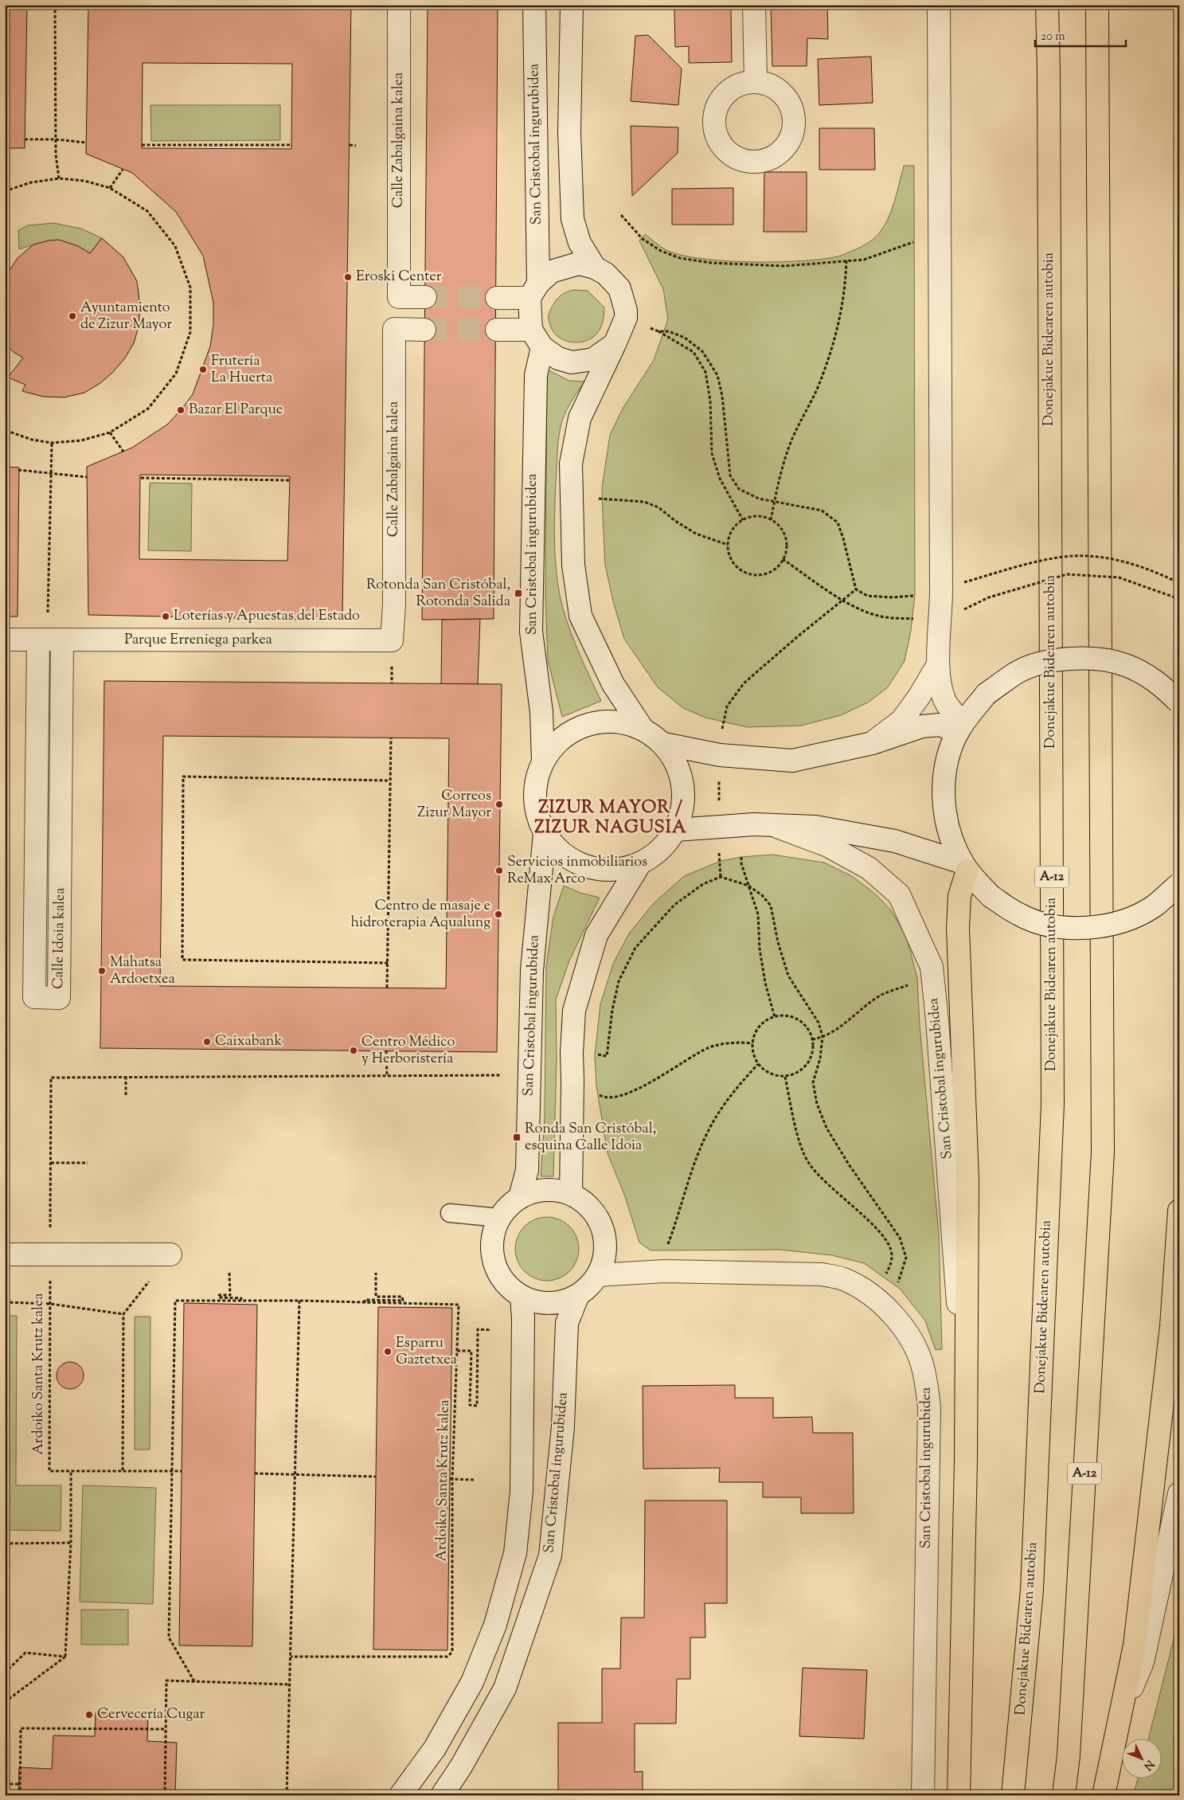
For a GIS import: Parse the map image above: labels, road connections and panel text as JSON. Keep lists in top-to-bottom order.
{
  "streets": {
    "highway": ["Donejakue Bidearen autobia", "A-12"],
    "street": [
      "Calle Zabalgaina kalea",
      "San Cristobal ingurubidea",
      "Parque Erreniega parkea",
      "Calle Idoia kalea"
    ],
    "path": ["Ardoiko Santa Krutz kalea"]
  },
  "crossings": [
    ["Calle Zabalgaina kalea", "Parque Erreniega parkea"],
    ["Parque Erreniega parkea", "Calle Idoia kalea"]
  ],
  "districts": ["ZIZUR MAYOR / ZIZUR NAGUSIA"],
  "places": {
    "other": [
      "Eroski Center",
      "Ayuntamiento de Zizur Mayor",
      "Frutería La Huerta",
      "Bazar El Parque",
      "Loterías y Apuestas del Estado",
      "Correos Zizur Mayor",
      "Servicios inmobiliarios ReMax Arco",
      "Centro de masaje e hidroterapia Aqualung",
      "Mahatsa Ardoetxea",
      "Caixabank",
      "Centro Médico y Herboristería",
      "Esparru Gaztetxea",
      "Cervecería Cugar"
    ],
    "transit": ["Rotonda San Cristóbal, Rotonda Salida", "Ronda San Cristóbal, esquina Calle Idoia"]
  },
  "scale_bar": "20 m",
  "north": "bottom right"
}
